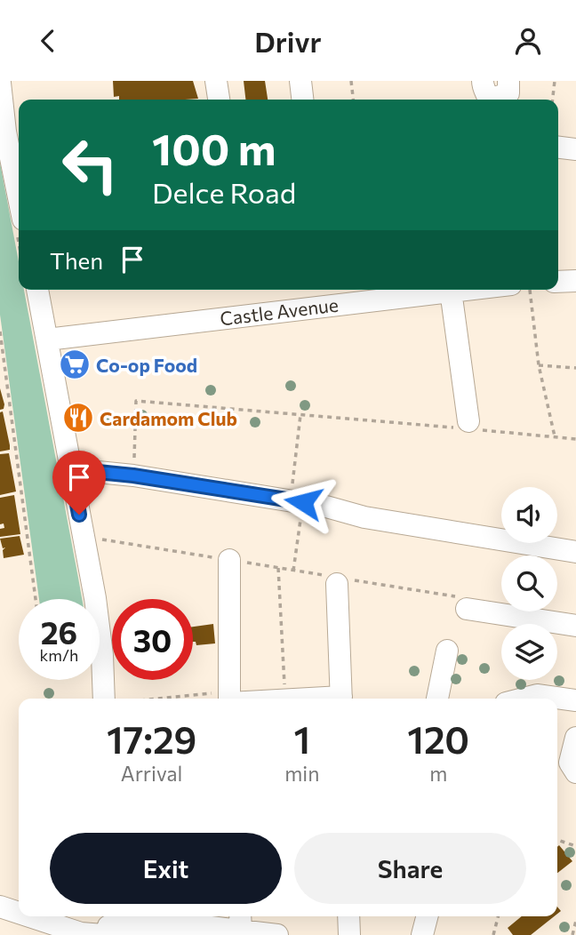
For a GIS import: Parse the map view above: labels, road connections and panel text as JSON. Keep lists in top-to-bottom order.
{
  "streets": {
    "street": ["Castle Avenue"]
  },
  "places": {
    "supermarket": ["Co-op Food"],
    "restaurant": ["Cardamom Club"]
  },
  "page": {
    "header": "Drivr",
    "turn": ["100 m", "Delce Road"],
    "then": "Then",
    "speed": "26 km/h",
    "limit": "30",
    "eta": [
      "17:29",
      "Arrival",
      "1",
      "min",
      "120",
      "m"
    ],
    "buttons": ["Exit", "Share"]
  }
}
